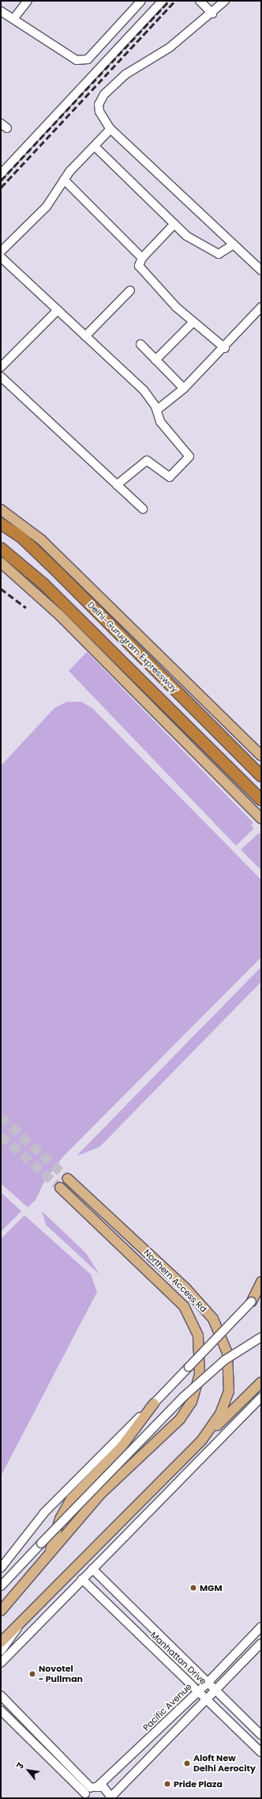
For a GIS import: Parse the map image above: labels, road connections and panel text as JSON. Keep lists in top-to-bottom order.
{
  "streets": {
    "highway": ["Delhi-Gurugram Expressway"],
    "main road": ["Northern Access Rd"],
    "street": ["Manhattan Drive", "Pacific Avenue"]
  },
  "crossings": [
    ["Manhattan Drive", "Pacific Avenue"]
  ],
  "places": [
    "MGM",
    "Novotel - Pullman",
    "Aloft New Delhi Aerocity",
    "Pride Plaza"
  ],
  "north": "top left"
}
